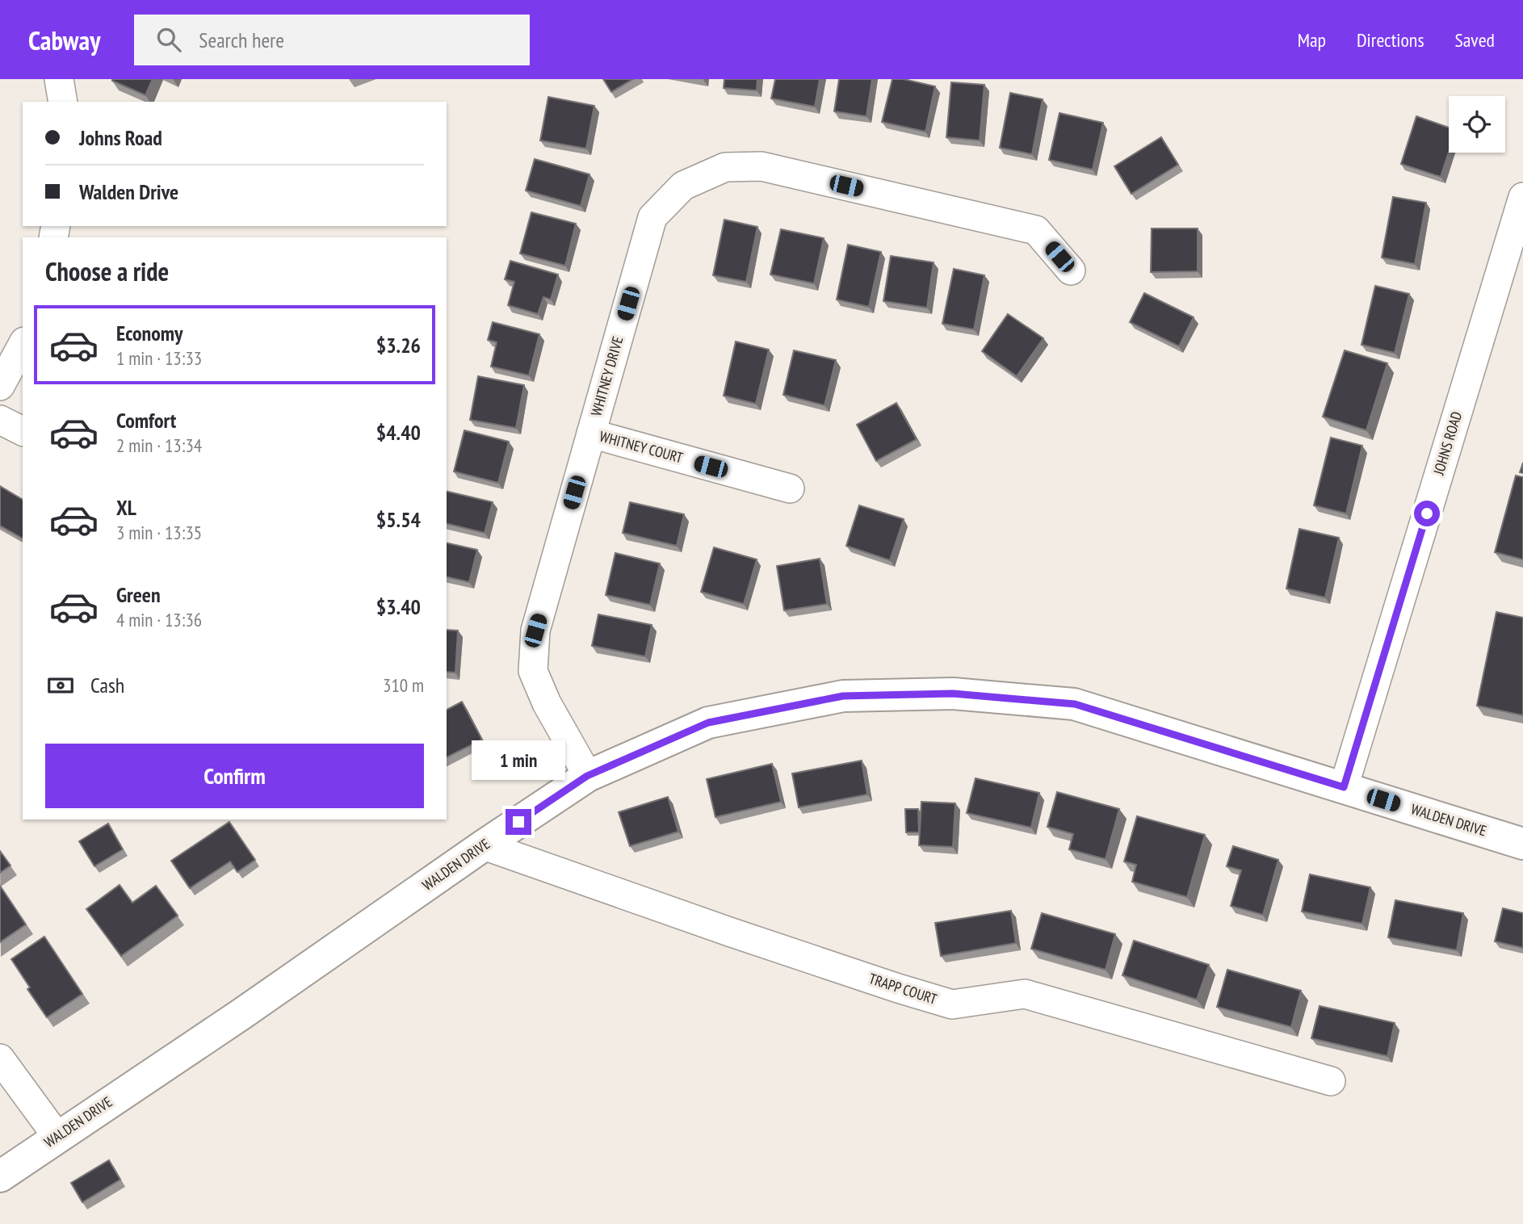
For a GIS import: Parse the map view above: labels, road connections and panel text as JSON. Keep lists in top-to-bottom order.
{
  "streets": {
    "street": [
      "WHITNEY DRIVE",
      "JOHNS ROAD",
      "WHITNEY COURT",
      "WALDEN DRIVE",
      "TRAPP COURT"
    ]
  },
  "crossings": [
    ["WHITNEY DRIVE", "WHITNEY COURT"],
    ["WHITNEY DRIVE", "WALDEN DRIVE"],
    ["JOHNS ROAD", "WALDEN DRIVE"],
    ["WALDEN DRIVE", "TRAPP COURT"]
  ],
  "page": {
    "header": "Cabway",
    "search": "Search here",
    "nav": ["Map", "Directions", "Saved"],
    "banner": ["Johns Road", "Walden Drive"],
    "heading": "Choose a ride",
    "list": [
      {
        "name": "Economy",
        "note": "1 min · 13:33",
        "value": "$3.26"
      },
      {
        "name": "Comfort",
        "note": "2 min · 13:34",
        "value": "$4.40"
      },
      {
        "name": "XL",
        "note": "3 min · 13:35",
        "value": "$5.54"
      },
      {
        "name": "Green",
        "note": "4 min · 13:36",
        "value": "$3.40"
      }
    ],
    "pay": ["Cash", "310 m"],
    "buttons": "Confirm",
    "bubble": "1 min"
  }
}
